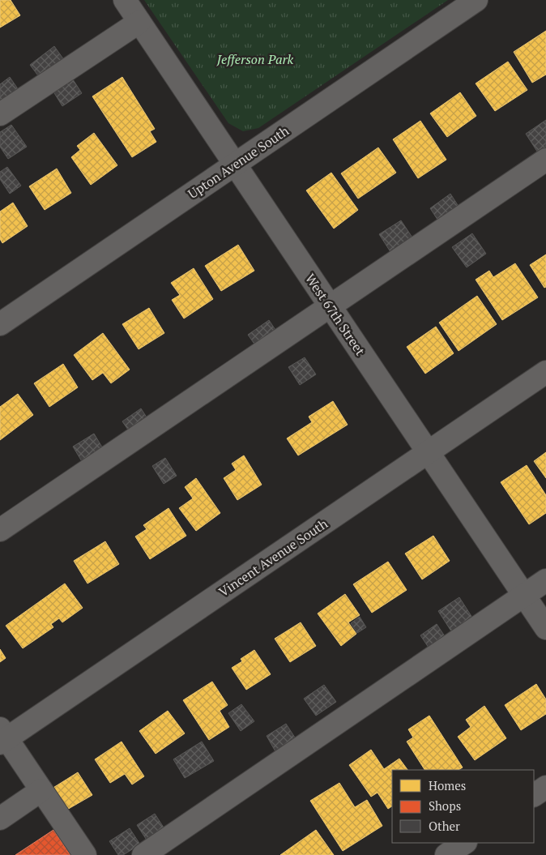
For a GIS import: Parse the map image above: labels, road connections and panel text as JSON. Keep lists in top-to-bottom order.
{
  "streets": {
    "street": ["Upton Avenue South", "West 67th Street", "Vincent Avenue South"]
  },
  "crossings": [
    ["Upton Avenue South", "West 67th Street"],
    ["West 67th Street", "Vincent Avenue South"]
  ],
  "parks": ["Jefferson Park"],
  "legend": ["Homes", "Shops", "Other"]
}
